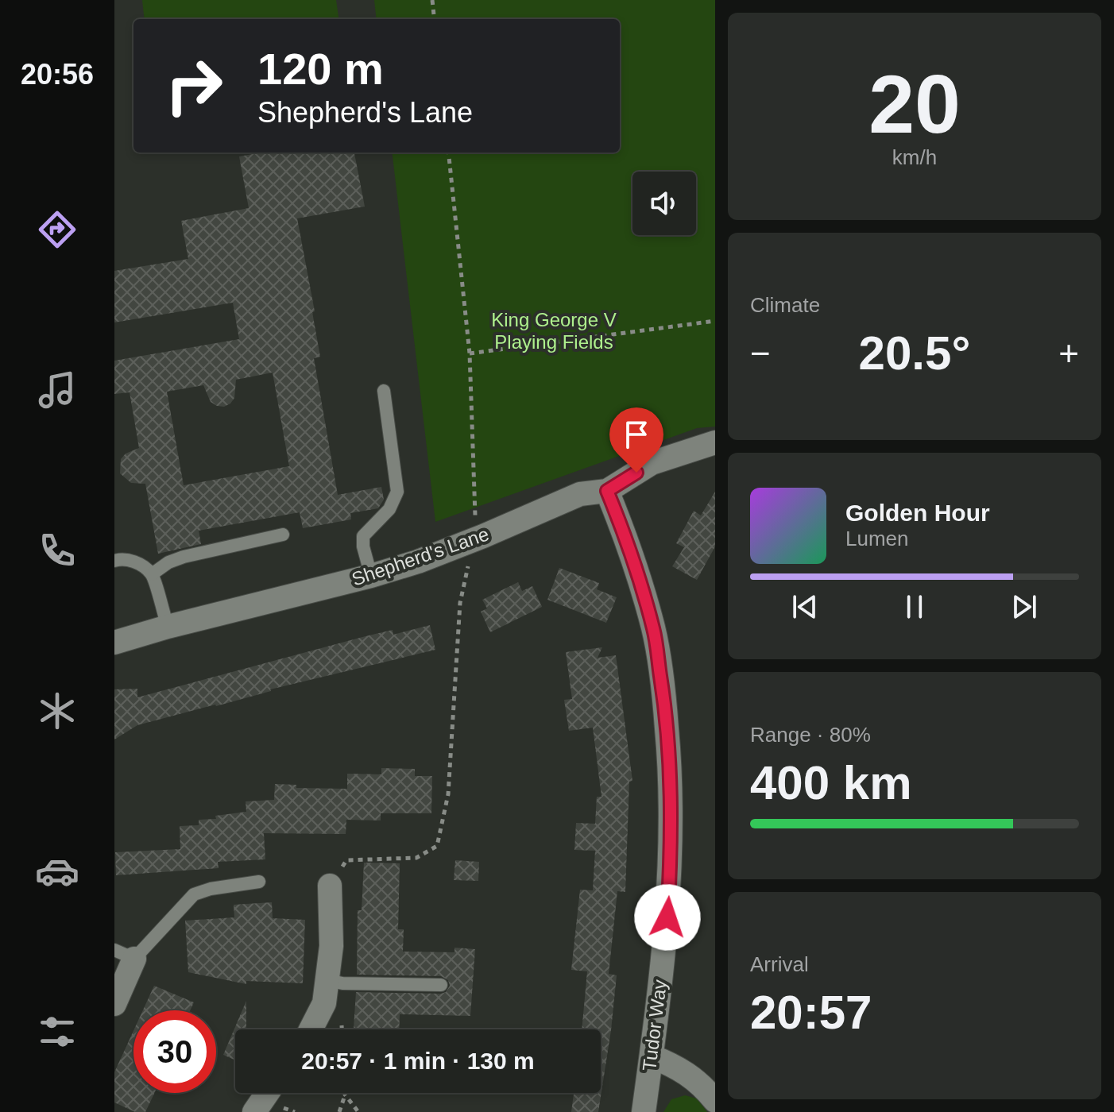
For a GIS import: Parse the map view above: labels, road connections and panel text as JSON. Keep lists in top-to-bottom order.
{
  "streets": {
    "street": ["Shepherd's Lane", "Tudor Way"]
  },
  "crossings": [
    ["Shepherd's Lane", "Tudor Way"]
  ],
  "parks": ["King George V Playing Fields"],
  "page": {
    "tabs": "20:56",
    "tile": [
      ["20", "km/h"],
      "Climate",
      ["Range · 80%", "400 km"],
      ["Arrival", "20:57"]
    ],
    "turn": ["120 m", "Shepherd's Lane"],
    "heat": ["−", "20.5°", "+"],
    "song": ["Golden Hour", "Lumen"],
    "limit": "30",
    "trip": "20:57 · 1 min · 130 m"
  }
}
